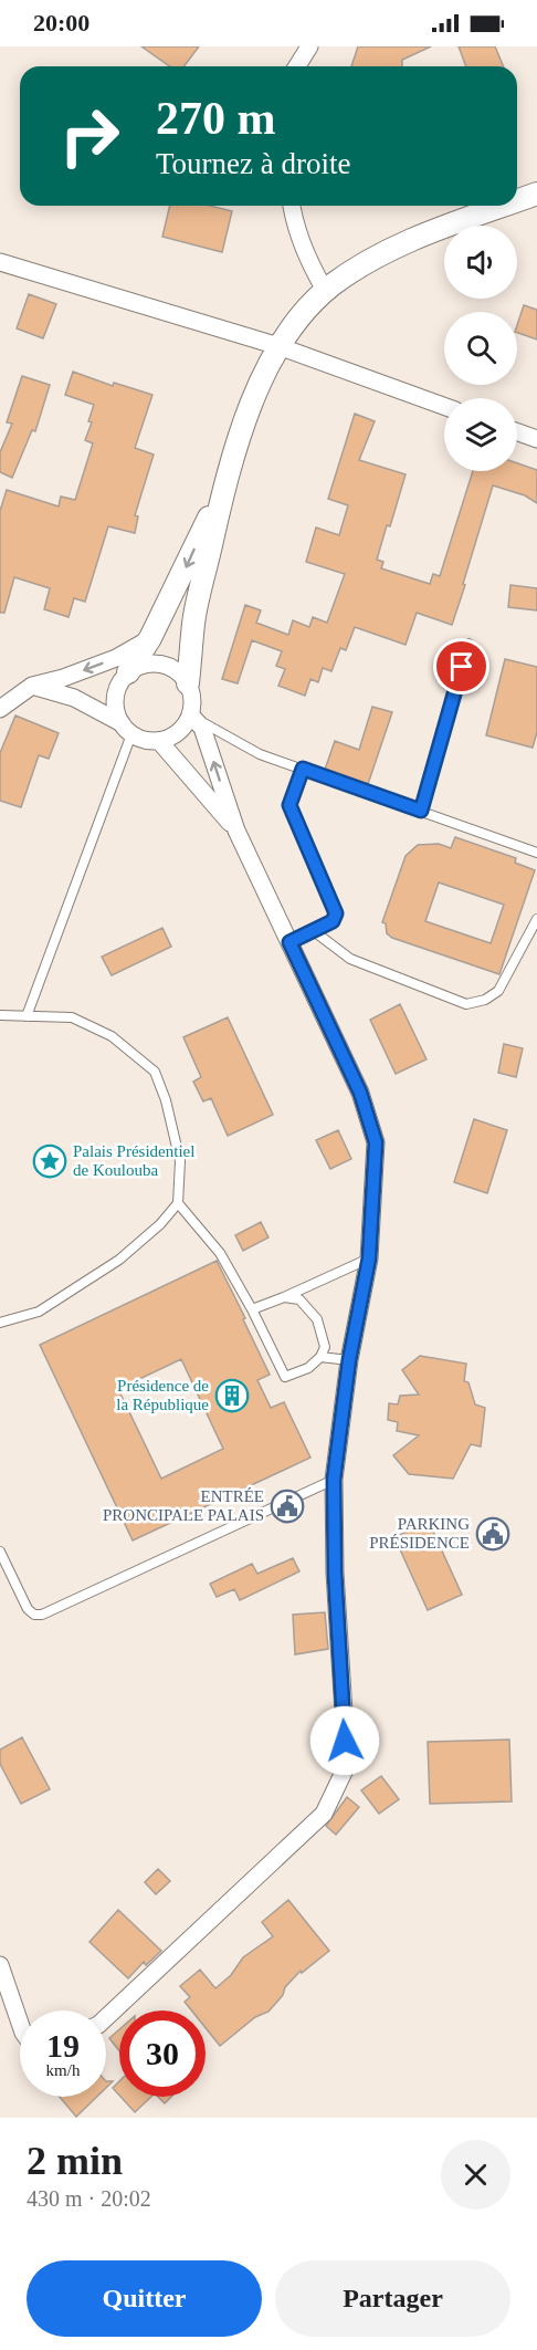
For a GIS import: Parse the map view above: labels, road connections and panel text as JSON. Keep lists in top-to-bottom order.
{
  "places": {
    "place": ["Palais Présidentiel de Koulouba"],
    "building": ["Présidence de la République"],
    "public building": ["ENTRÉE PRONCIPALE PALAIS", "PARKING PRÉSIDENCE"]
  },
  "page": {
    "status": "20:00",
    "turn": ["270 m", "Tournez à droite"],
    "speed": "19 km/h",
    "limit": "30",
    "heading": ["2 min", "430 m · 20:02"],
    "buttons": ["Quitter", "Partager"]
  }
}
